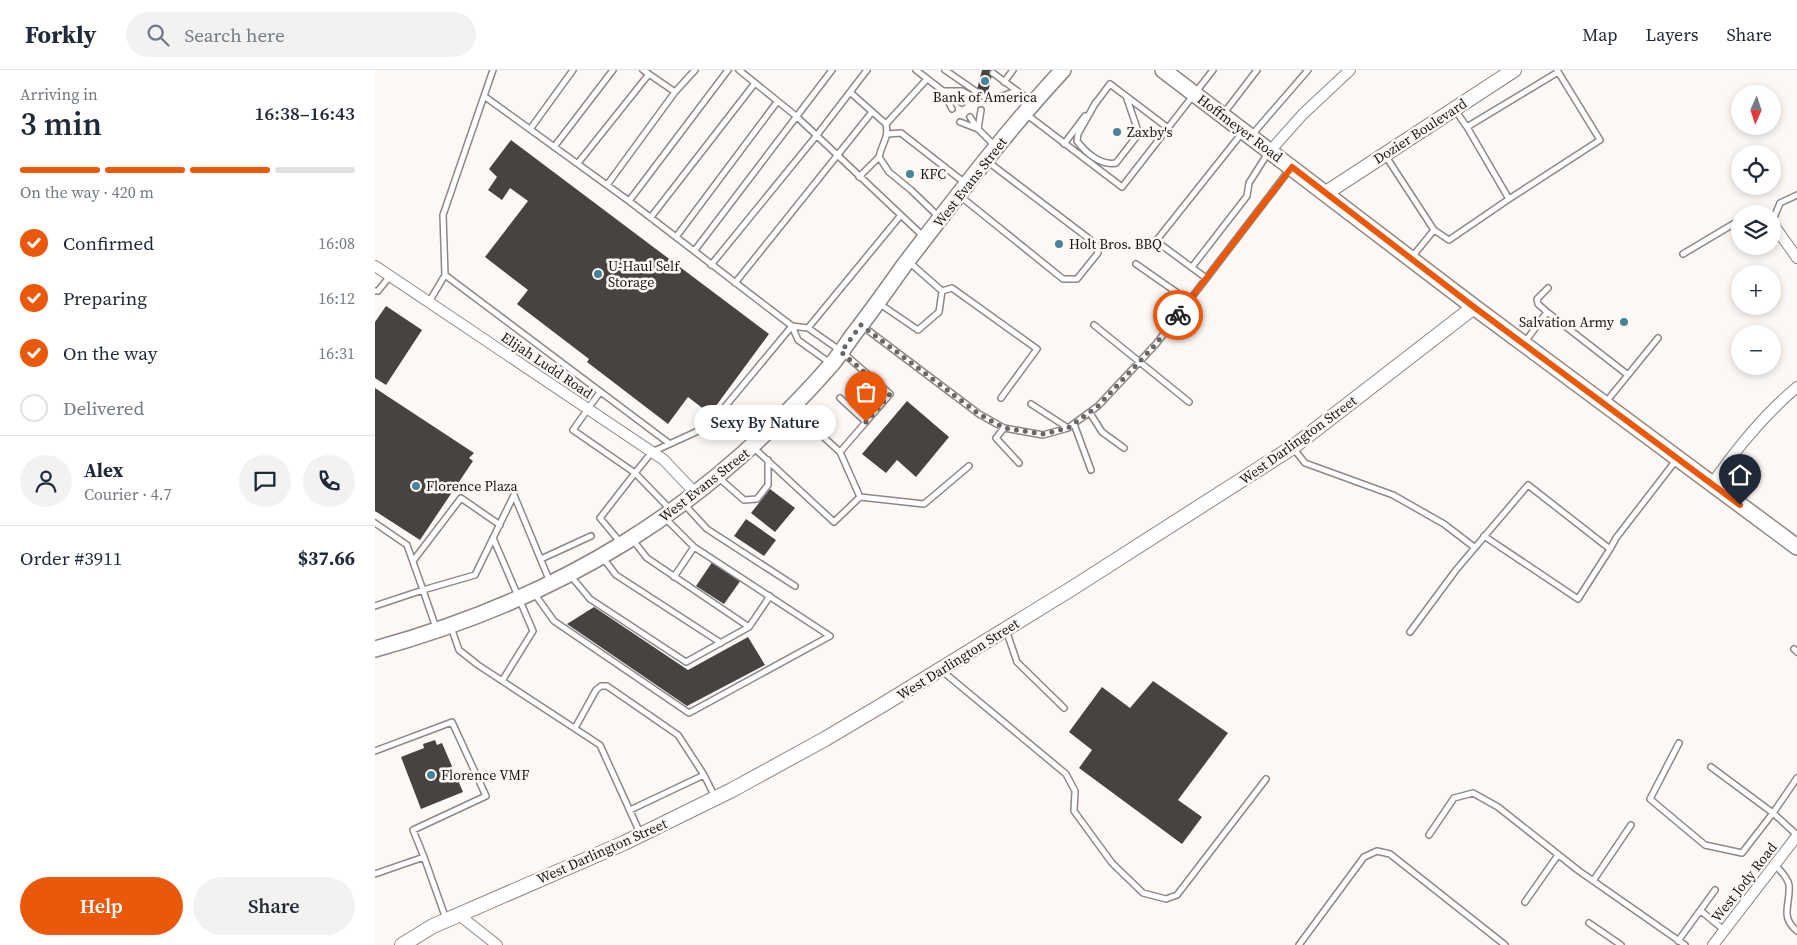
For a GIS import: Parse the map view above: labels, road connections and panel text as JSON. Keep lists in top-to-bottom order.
{
  "streets": {
    "main road": ["Hoffmeyer Road", "West Evans Street"],
    "street": [
      "Dozier Boulevard",
      "Elijah Ludd Road",
      "West Darlington Street",
      "West Jody Road"
    ]
  },
  "crossings": [
    ["Hoffmeyer Road", "Dozier Boulevard"],
    ["Hoffmeyer Road", "West Darlington Street"],
    ["West Evans Street", "Elijah Ludd Road"]
  ],
  "places": [
    "Bank of America",
    "Zaxby's",
    "KFC",
    "Holt Bros. BBQ",
    "U-Haul Self Storage",
    "Salvation Army",
    "Sexy By Nature",
    "Florence Plaza",
    "Florence VMF"
  ],
  "north": "bottom",
  "page": {
    "header": "Forkly",
    "search": "Search here",
    "nav": ["Map", "Layers", "Share"],
    "heading": ["3 min", "Arriving in", "16:38–16:43"],
    "panel": [
      "Alex",
      "Courier · 4.7",
      "Order #3911",
      "$37.66"
    ],
    "map_buttons": ["+", "−"],
    "bar": "On the way · 420 m",
    "list": [
      ["Confirmed", "16:08"],
      ["Preparing", "16:12"],
      ["On the way", "16:31"],
      "Delivered"
    ],
    "bubble": "Sexy By Nature",
    "buttons": ["Help", "Share"]
  }
}
